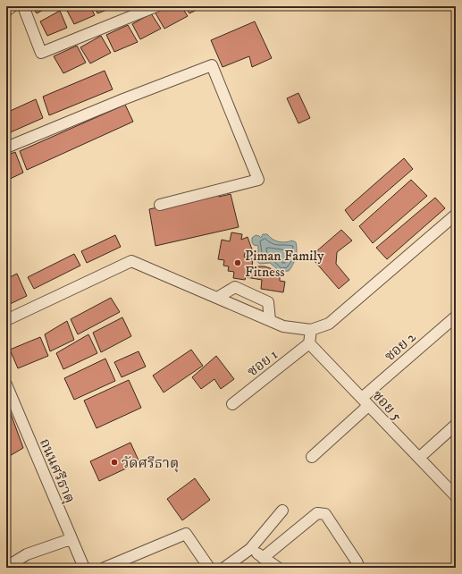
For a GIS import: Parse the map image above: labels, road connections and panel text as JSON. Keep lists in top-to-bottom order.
{
  "streets": {
    "street": [
      "ซอย 2",
      "ซอย 1",
      "ซอย 5",
      "ถนนศรีธาตุ"
    ]
  },
  "crossings": [
    ["ซอย 2", "ซอย 5"],
    ["ซอย 1", "ซอย 5"]
  ],
  "places": ["Piman Family Fitness", "วัดศรีธาตุ"]
}
